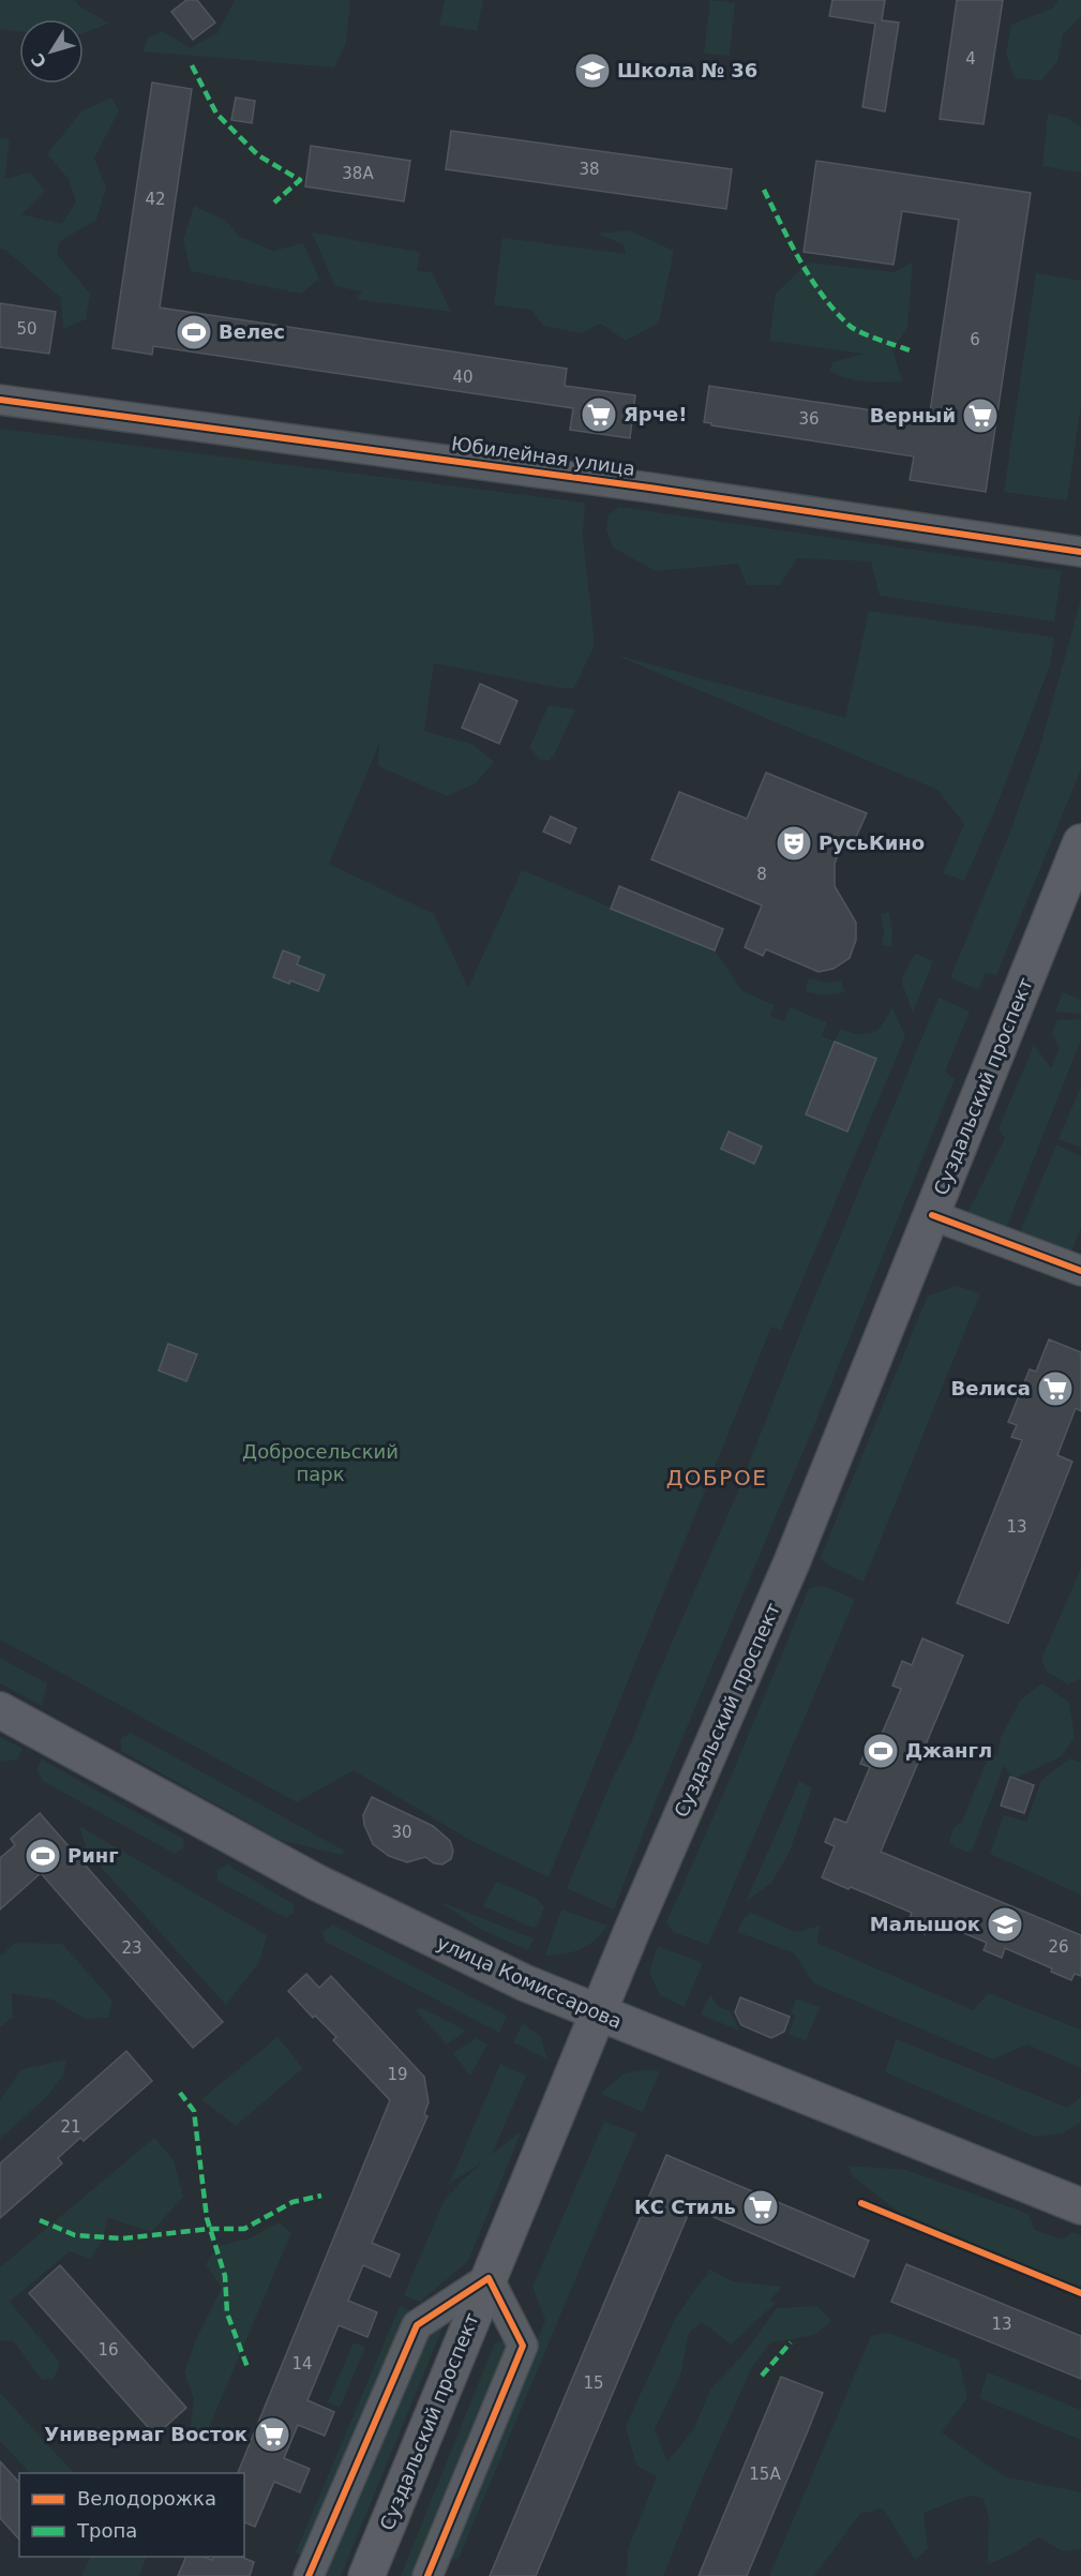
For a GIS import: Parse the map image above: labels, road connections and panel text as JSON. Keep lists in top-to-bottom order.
{
  "streets": {
    "main road": ["Суздальский проспект", "улица Комиссарова"],
    "street": ["Юбилейная улица"]
  },
  "crossings": [
    ["Суздальский проспект", "улица Комиссарова"]
  ],
  "districts": ["ДОБРОЕ"],
  "parks": ["Добросельский парк"],
  "places": {
    "school or university": ["Школа № 36", "Малышок"],
    "sports": ["Велес", "Джангл", "Ринг"],
    "supermarket": [
      "Ярче!",
      "Верный",
      "Велиса",
      "КС Стиль",
      "Универмаг Восток"
    ],
    "theatre": ["РусьКино"]
  },
  "house_numbers": [
    "4",
    "38",
    "38А",
    "42",
    "50",
    "6",
    "40",
    "36",
    "8",
    "13",
    "30",
    "26",
    "23",
    "19",
    "21",
    "13",
    "16",
    "14",
    "15",
    "15А"
  ],
  "legend": ["Велодорожка", "Тропа"],
  "north": "bottom left"
}
